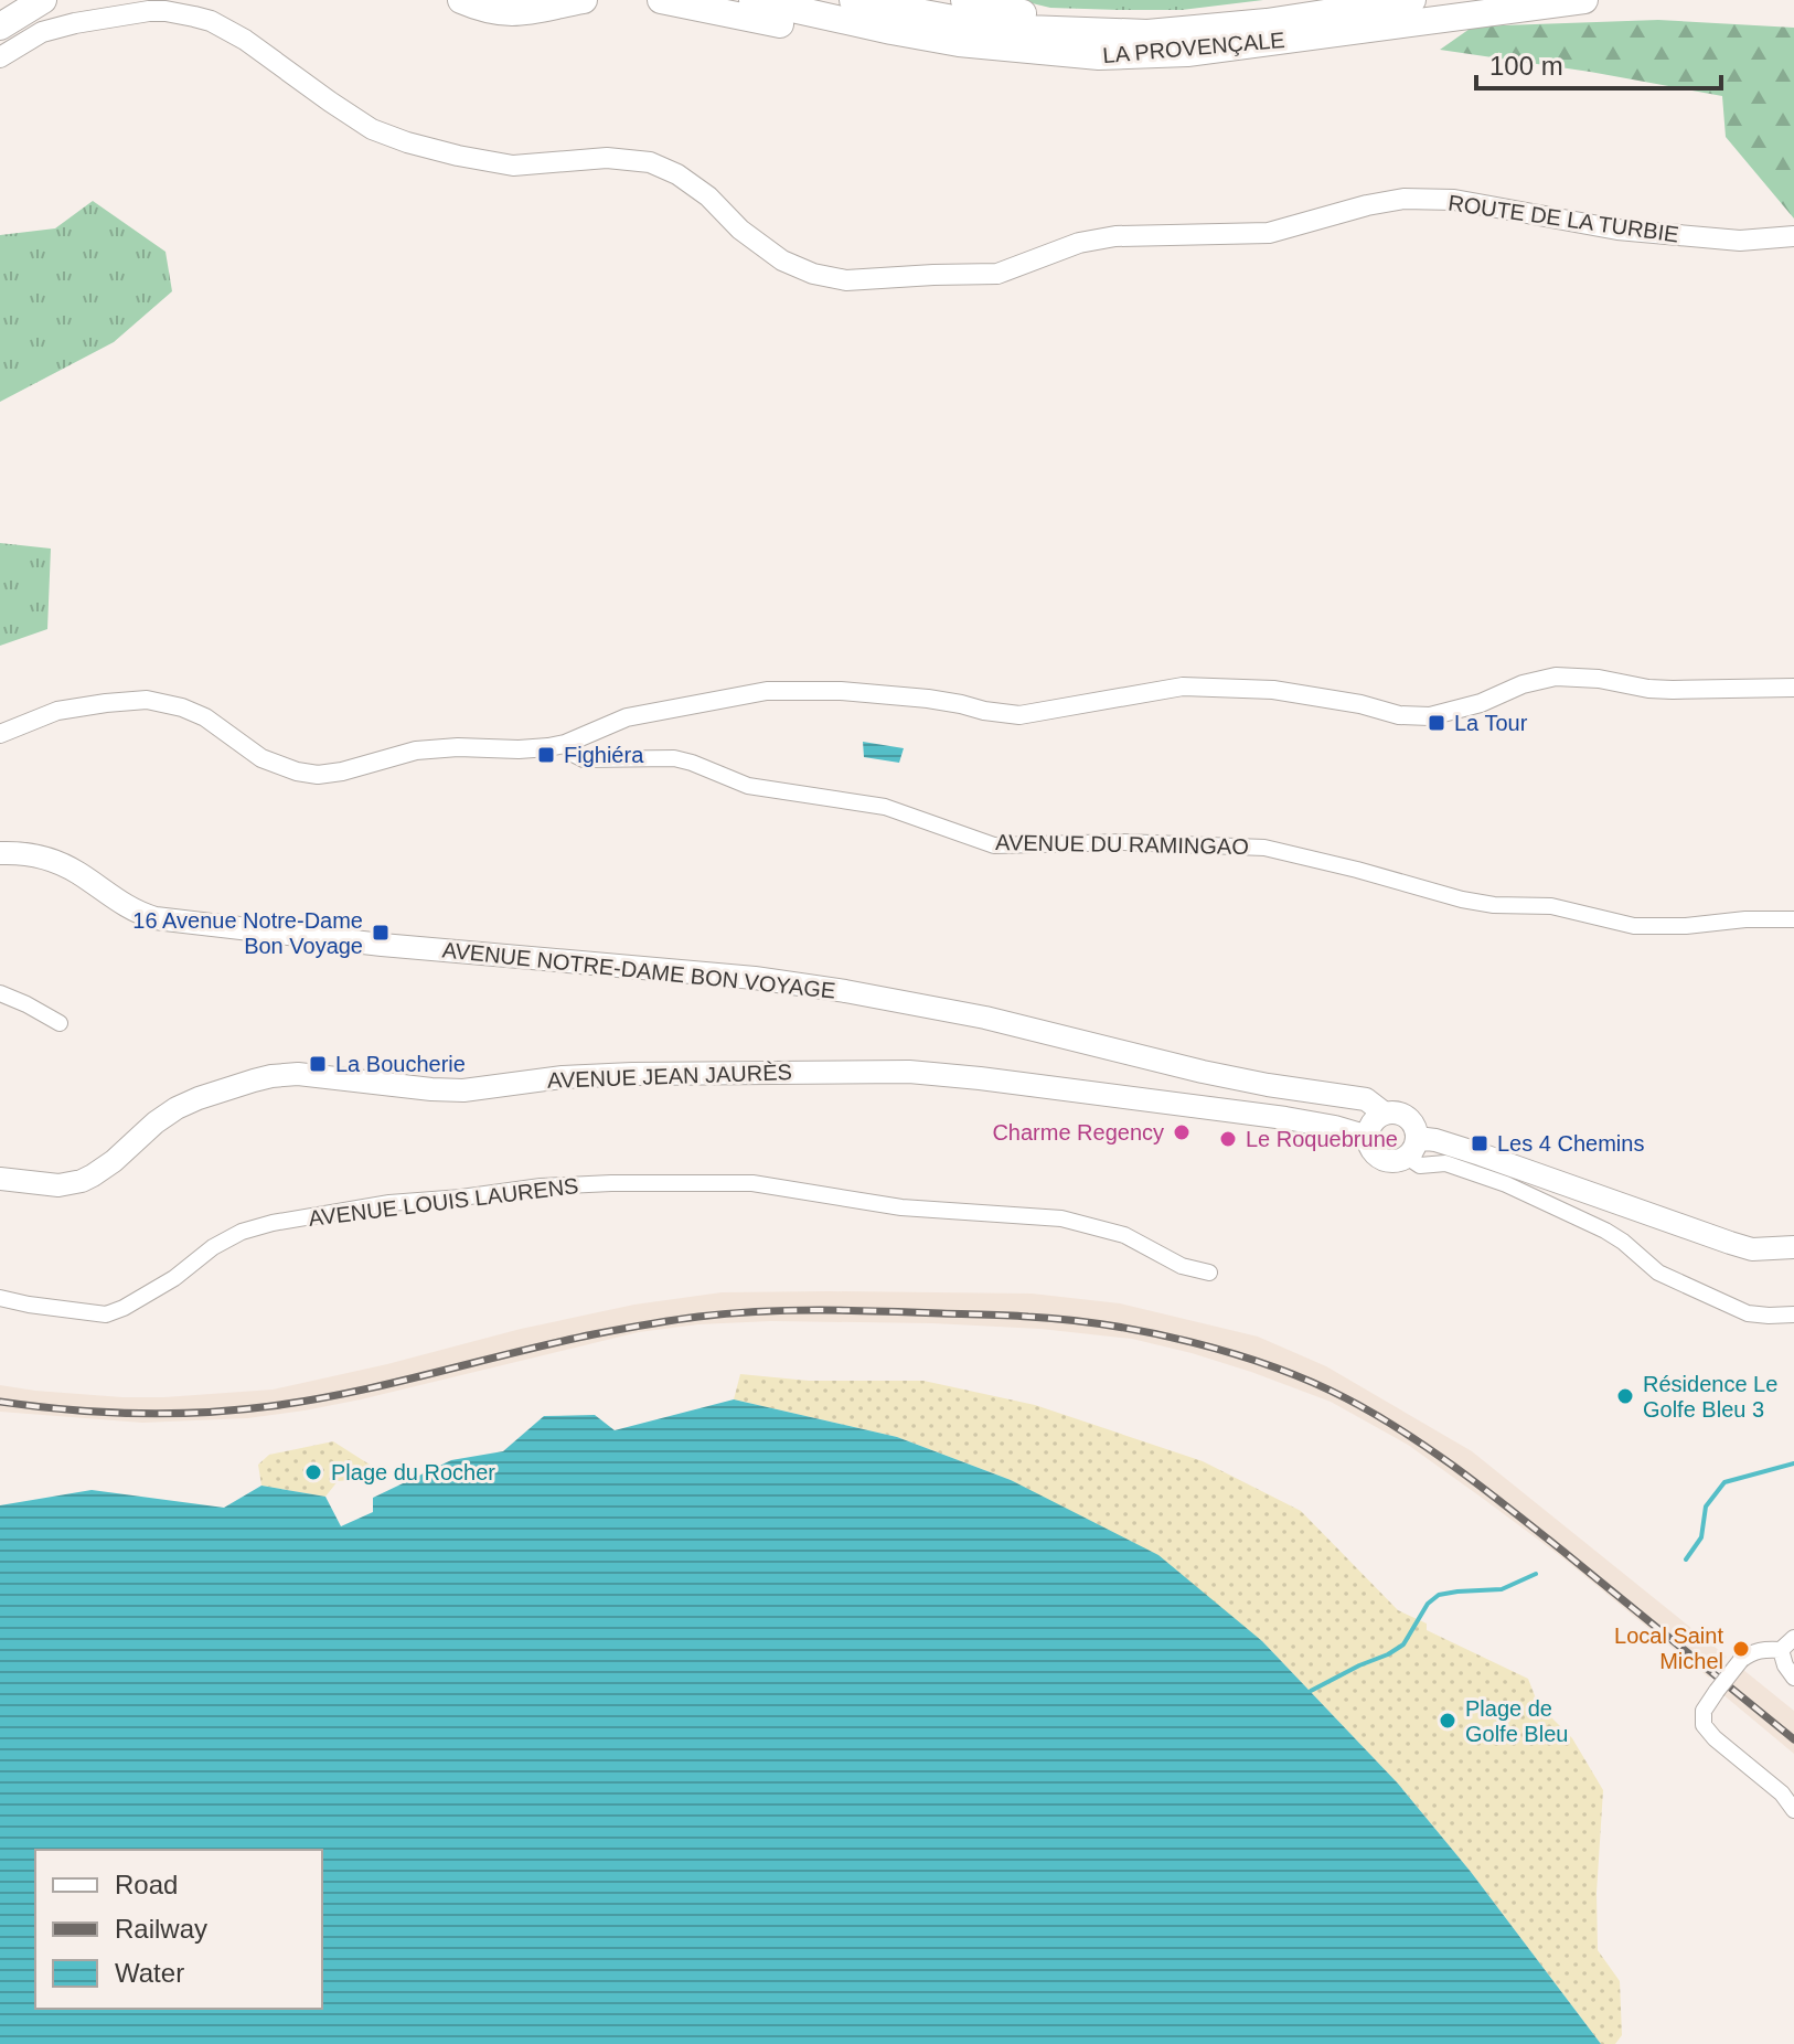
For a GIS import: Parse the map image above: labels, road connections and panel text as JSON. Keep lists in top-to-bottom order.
{
  "streets": {
    "highway": ["LA PROVENÇALE"],
    "main road": ["ROUTE DE LA TURBIE", "AVENUE NOTRE-DAME BON VOYAGE", "AVENUE JEAN JAURÈS"],
    "street": ["AVENUE DU RAMINGAO", "AVENUE LOUIS LAURENS"]
  },
  "crossings": [
    ["AVENUE NOTRE-DAME BON VOYAGE", "AVENUE JEAN JAURÈS"]
  ],
  "places": {
    "transit": [
      "La Tour",
      "Fighiéra",
      "16 Avenue Notre-Dame Bon Voyage",
      "La Boucherie",
      "Les 4 Chemins"
    ],
    "other": [
      "Charme Regency",
      "Le Roquebrune",
      "Résidence Le Golfe Bleu 3",
      "Plage du Rocher",
      "Local Saint Michel",
      "Plage de Golfe Bleu"
    ]
  },
  "legend": ["Road", "Railway", "Water"],
  "scale_bar": "100 m"
}
